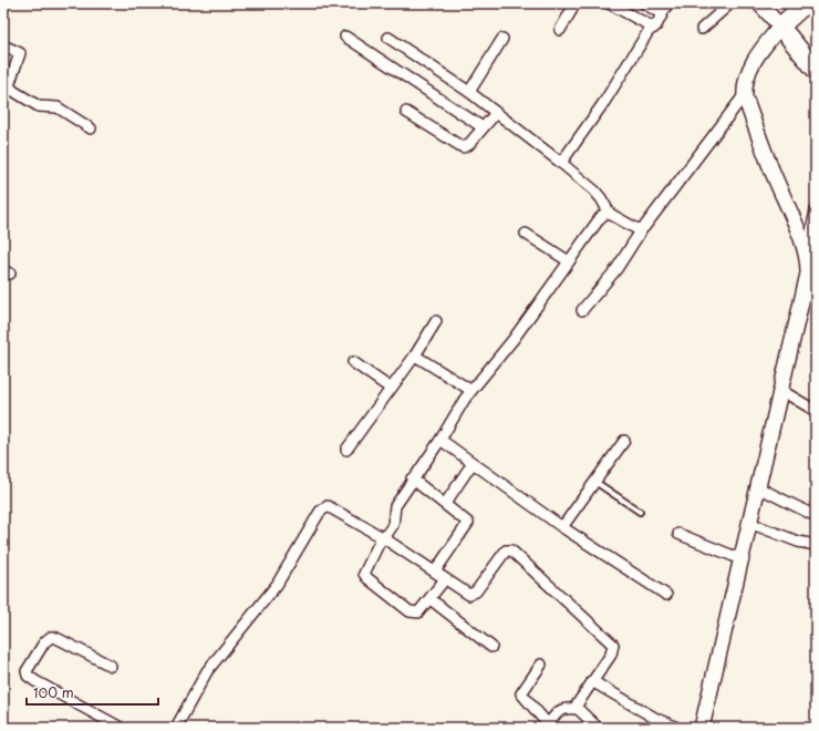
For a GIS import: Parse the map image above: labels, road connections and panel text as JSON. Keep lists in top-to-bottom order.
{
  "scale_bar": "100 m"
}
